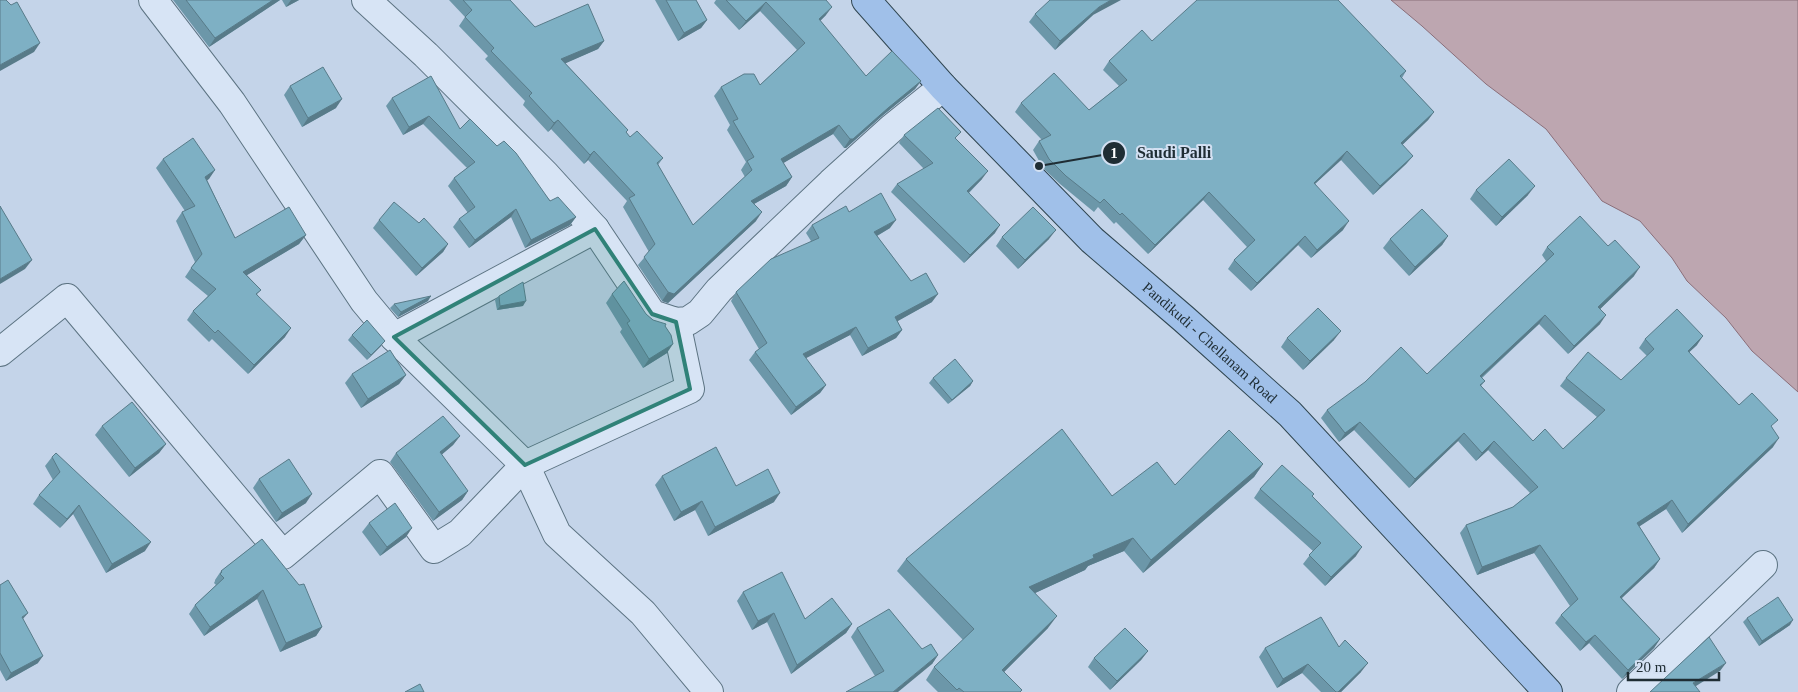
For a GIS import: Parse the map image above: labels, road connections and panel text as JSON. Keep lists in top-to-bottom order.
{
  "streets": {
    "main road": ["Pandikudi - Chellanam Road"]
  },
  "places": ["Saudi Palli"],
  "scale_bar": "20 m"
}
